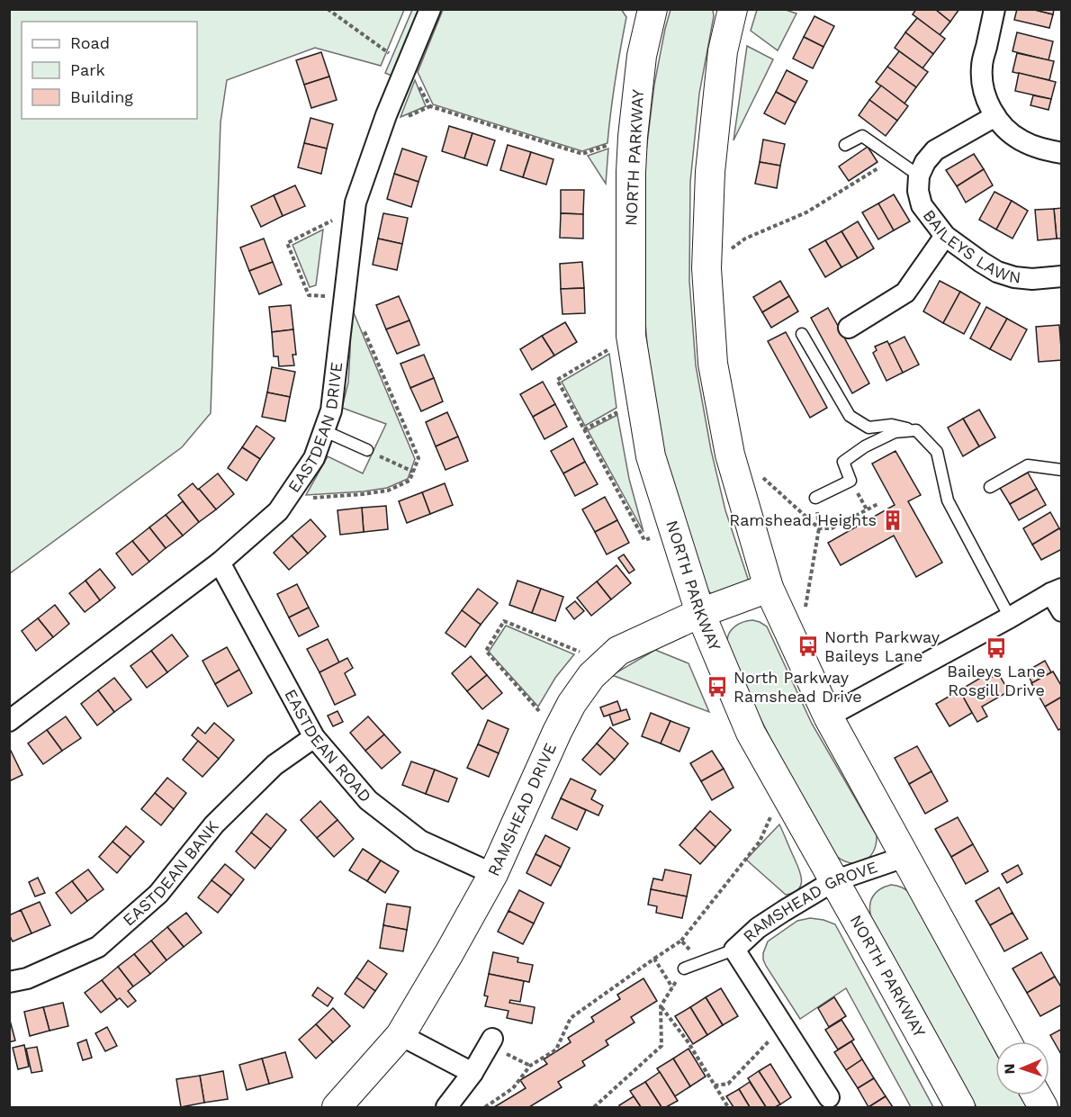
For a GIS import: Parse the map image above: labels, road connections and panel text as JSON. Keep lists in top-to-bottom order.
{
  "streets": {
    "street": [
      "NORTH PARKWAY",
      "BAILEYS LAWN",
      "EASTDEAN DRIVE",
      "EASTDEAN ROAD",
      "RAMSHEAD DRIVE",
      "EASTDEAN BANK",
      "RAMSHEAD GROVE"
    ]
  },
  "crossings": [
    ["NORTH PARKWAY", "RAMSHEAD DRIVE"],
    ["NORTH PARKWAY", "RAMSHEAD GROVE"],
    ["EASTDEAN DRIVE", "EASTDEAN ROAD"],
    ["EASTDEAN ROAD", "RAMSHEAD DRIVE"],
    ["EASTDEAN ROAD", "EASTDEAN BANK"]
  ],
  "places": {
    "building": ["Ramshead Heights"],
    "bus stop": ["North Parkway Baileys Lane", "Baileys Lane Rosgill Drive", "North Parkway Ramshead Drive"]
  },
  "legend": ["Road", "Park", "Building"],
  "north": "left"
}
